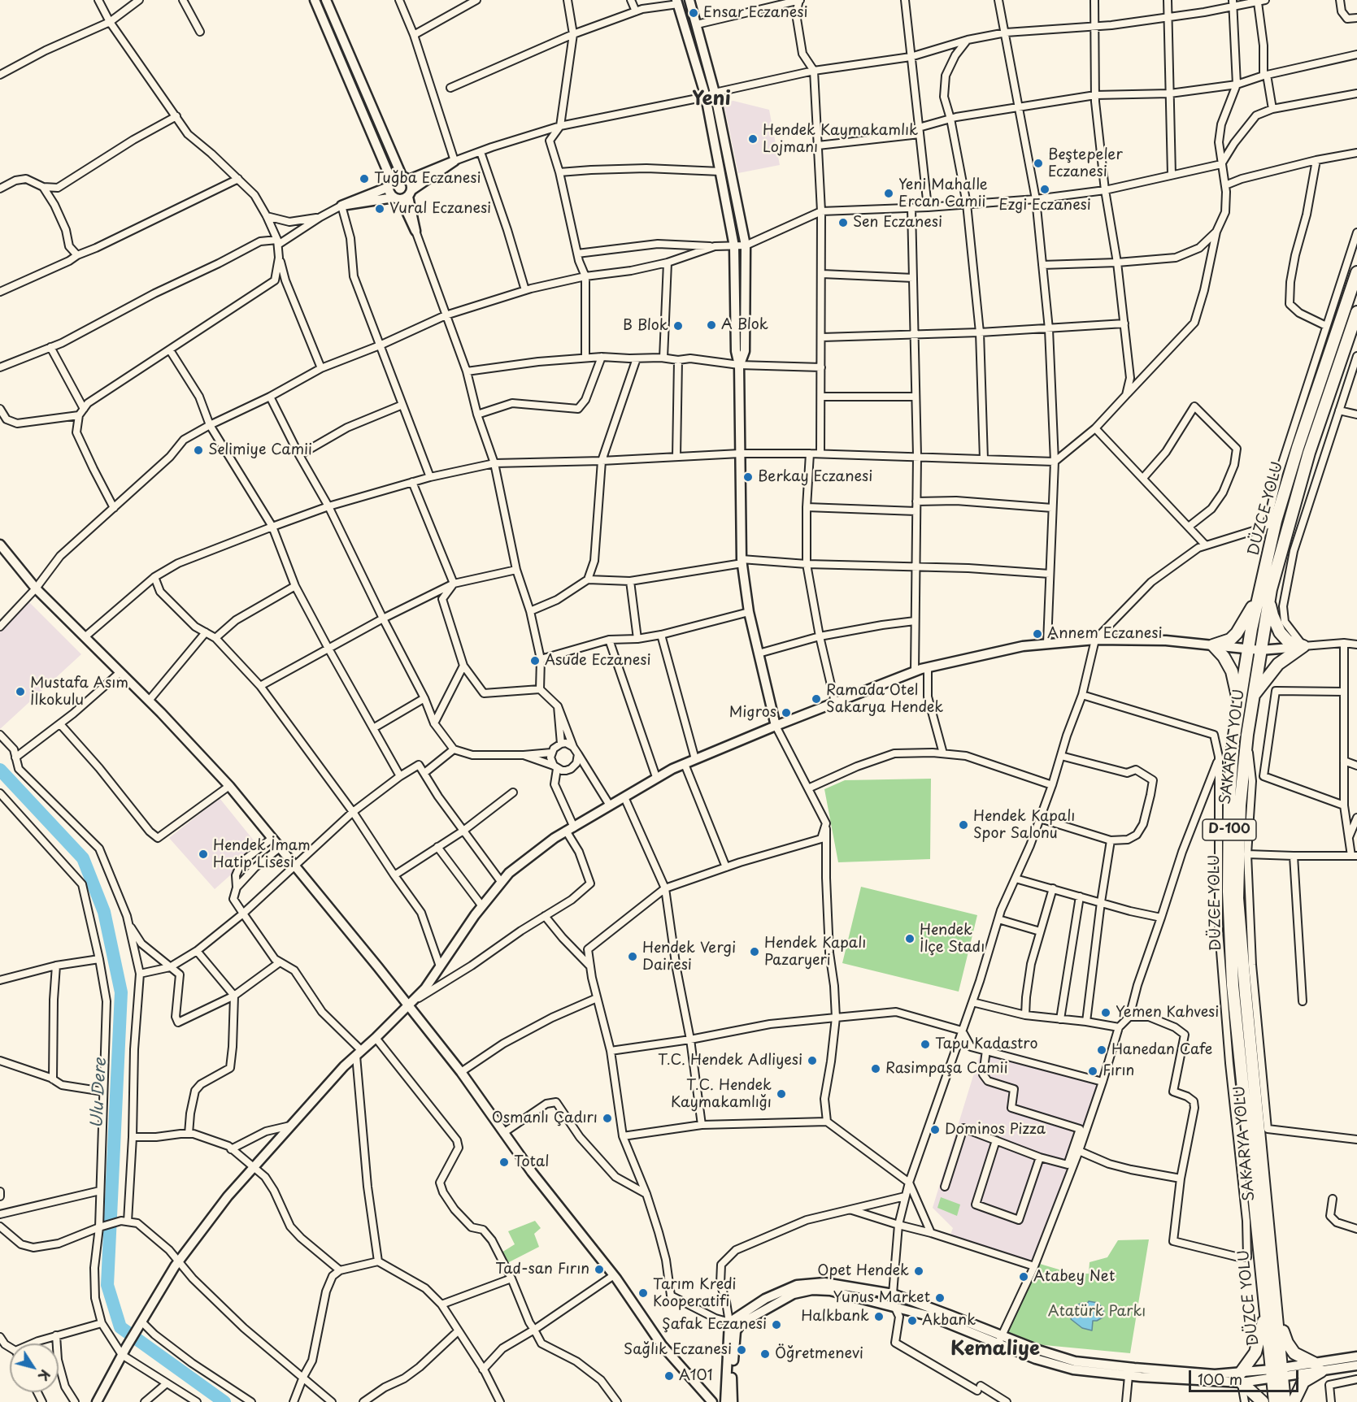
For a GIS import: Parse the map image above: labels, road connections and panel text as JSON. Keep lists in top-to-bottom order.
{
  "streets": {
    "highway": ["DÜZCE YOLU", "SAKARYA YOLU", "D-100"]
  },
  "crossings": [
    ["DÜZCE YOLU", "SAKARYA YOLU"],
    ["DÜZCE YOLU", "D-100"]
  ],
  "districts": ["Yeni", "Kemaliye"],
  "water": ["Ulu Dere"],
  "parks": ["Atatürk Parkı"],
  "places": [
    "Ensar Eczanesi",
    "Hendek Kaymakamlık Lojmanı",
    "Beştepeler Eczanesi",
    "Tuğba Eczanesi",
    "Ezgi Eczanesi",
    "Yeni Mahalle Ercan Camii",
    "Vural Eczanesi",
    "Sen Eczanesi",
    "A Blok",
    "B Blok",
    "Selimiye Camii",
    "Berkay Eczanesi",
    "Annem Eczanesi",
    "Asude Eczanesi",
    "Mustafa Asım İlkokulu",
    "Ramada Otel Sakarya Hendek",
    "Migros",
    "Hendek Kapalı Spor Salonu",
    "Hendek İmam Hatip Lisesi",
    "Hendek İlçe Stadı",
    "Hendek Kapalı Pazaryeri",
    "Hendek Vergi Dairesi",
    "Yemen Kahvesi",
    "Tapu Kadastro",
    "Hanedan Cafe",
    "T.C. Hendek Adliyesi",
    "Rasimpaşa Camii",
    "Fırın",
    "T.C. Hendek Kaymakamlığı",
    "Osmanlı Çadırı",
    "Dominos Pizza",
    "Total",
    "Tad-san Fırın",
    "Opet Hendek",
    "Atabey Net",
    "Tarım Kredi Kooperatifi",
    "Yunus Market",
    "Halkbank",
    "Akbank",
    "Şafak Eczanesi",
    "Sağlık Eczanesi",
    "Öğretmenevi",
    "A101"
  ],
  "scale_bar": "100 m",
  "north": "bottom right"
}
